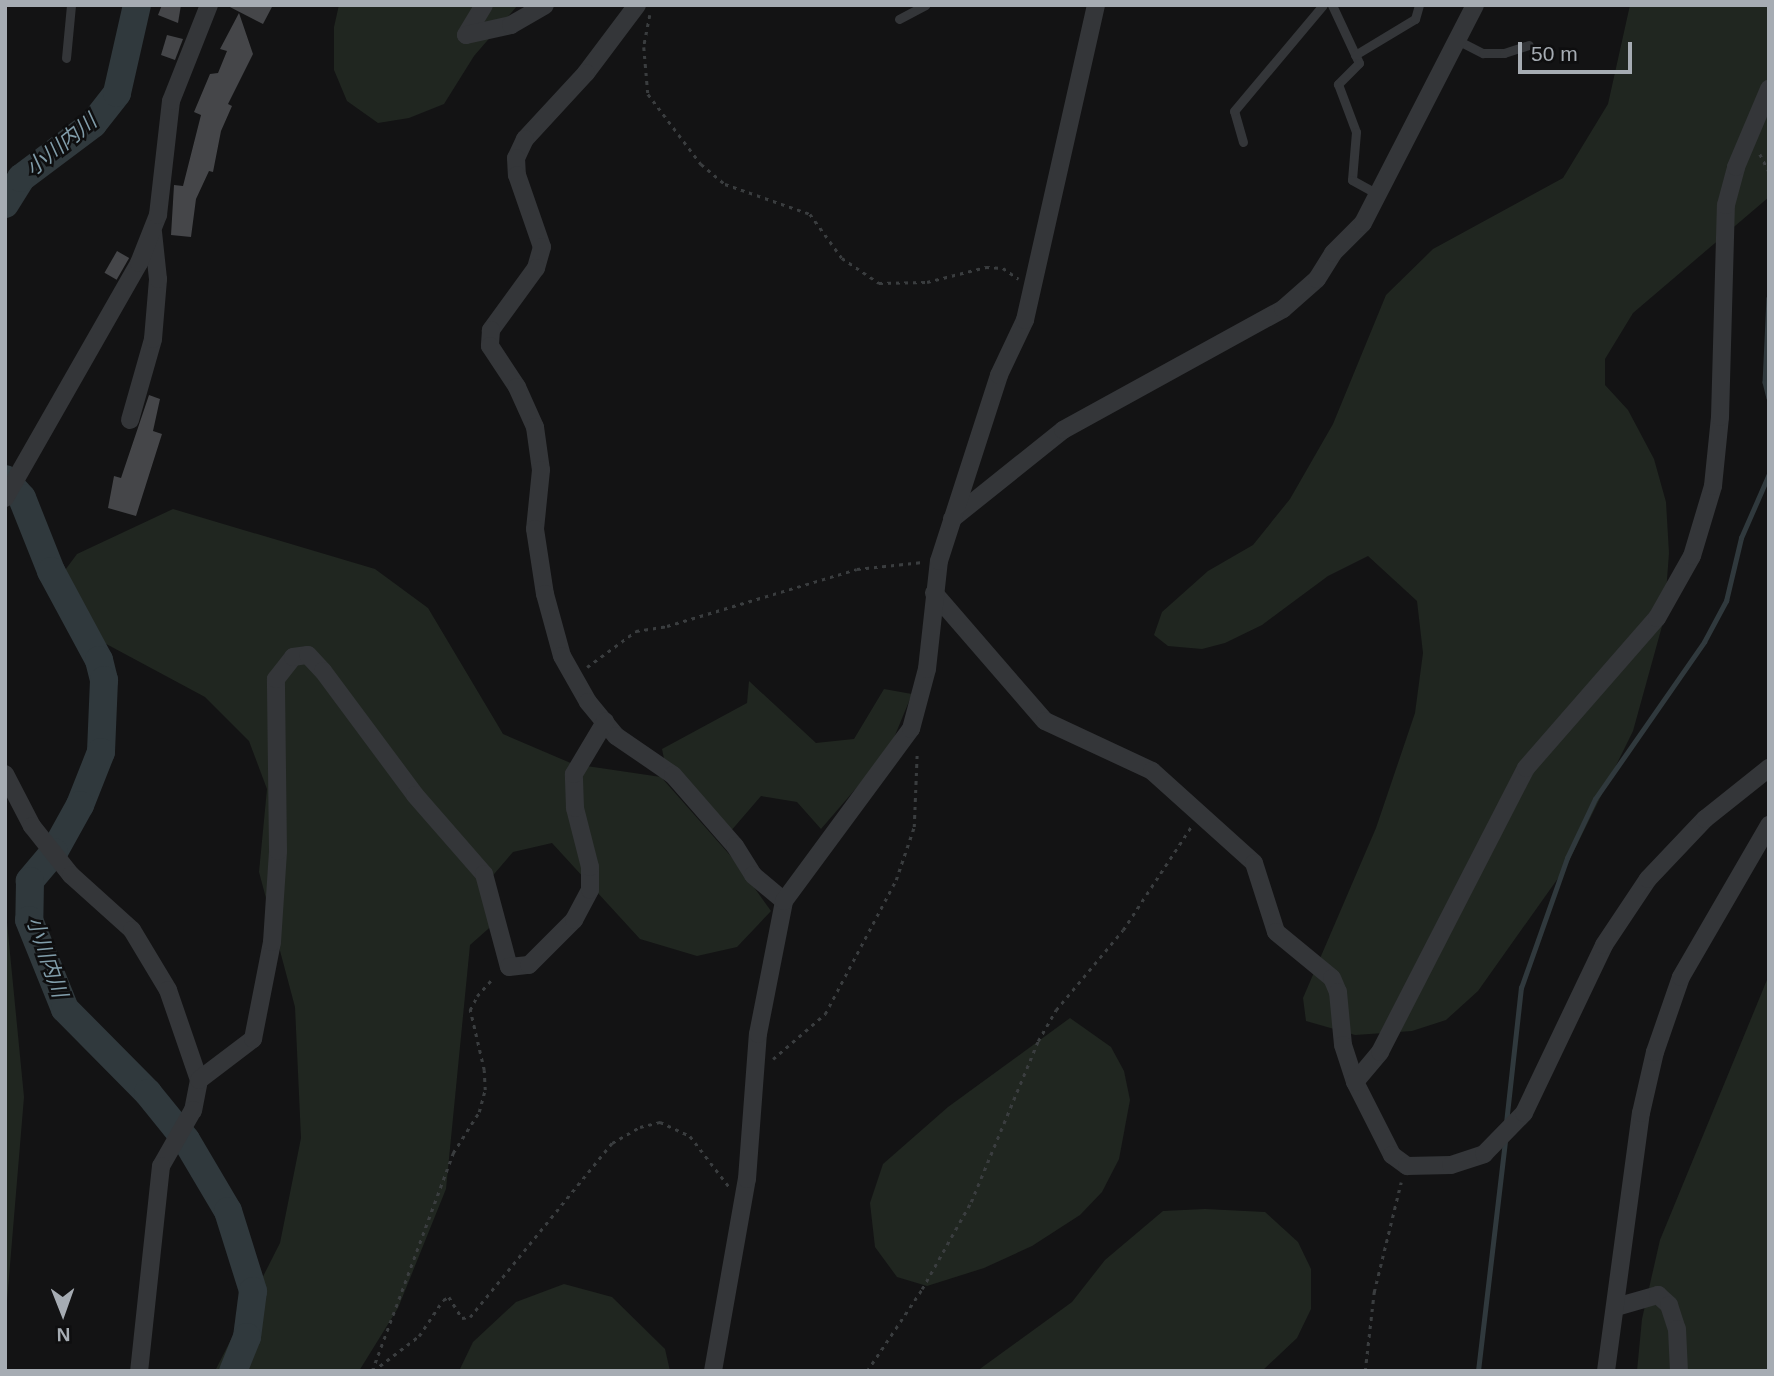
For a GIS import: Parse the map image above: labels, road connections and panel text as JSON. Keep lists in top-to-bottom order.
{
  "water": ["小川内川"],
  "scale_bar": "50 m",
  "north": "bottom"
}
